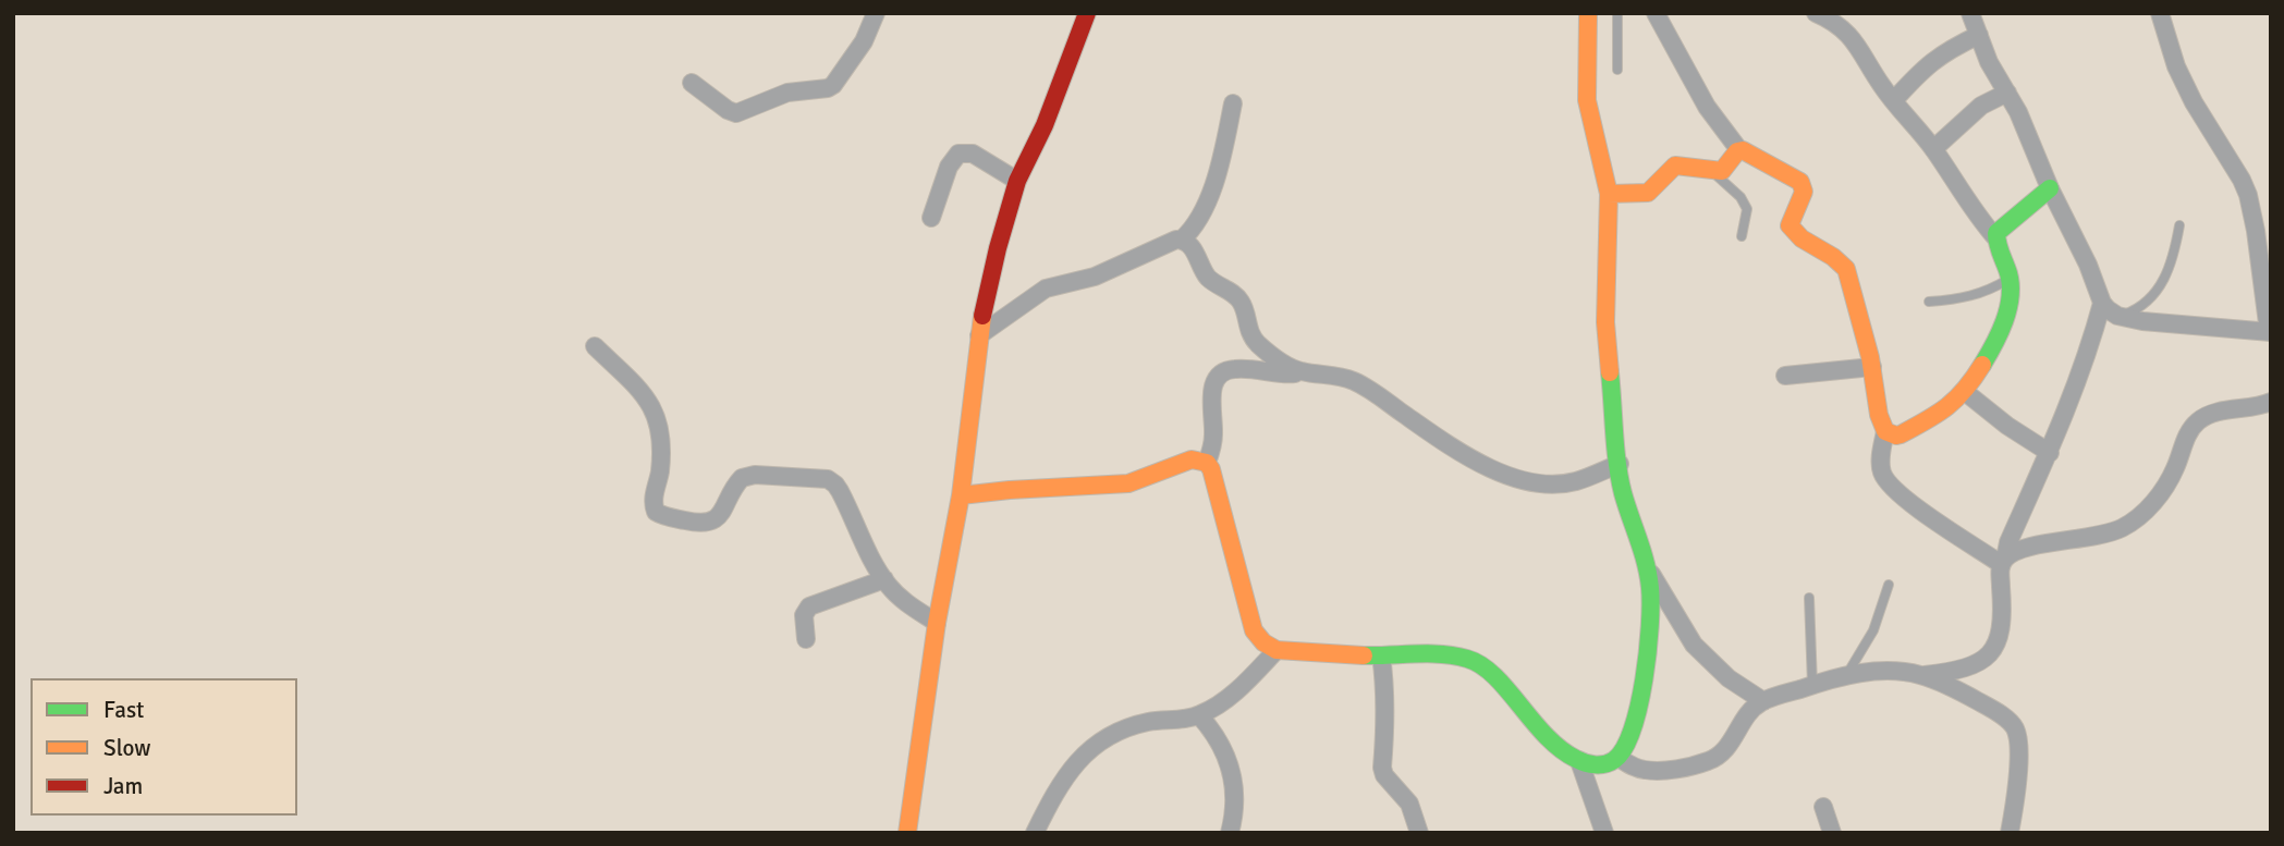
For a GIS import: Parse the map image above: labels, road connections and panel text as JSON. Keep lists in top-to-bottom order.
{
  "legend": ["Fast", "Slow", "Jam"]
}
